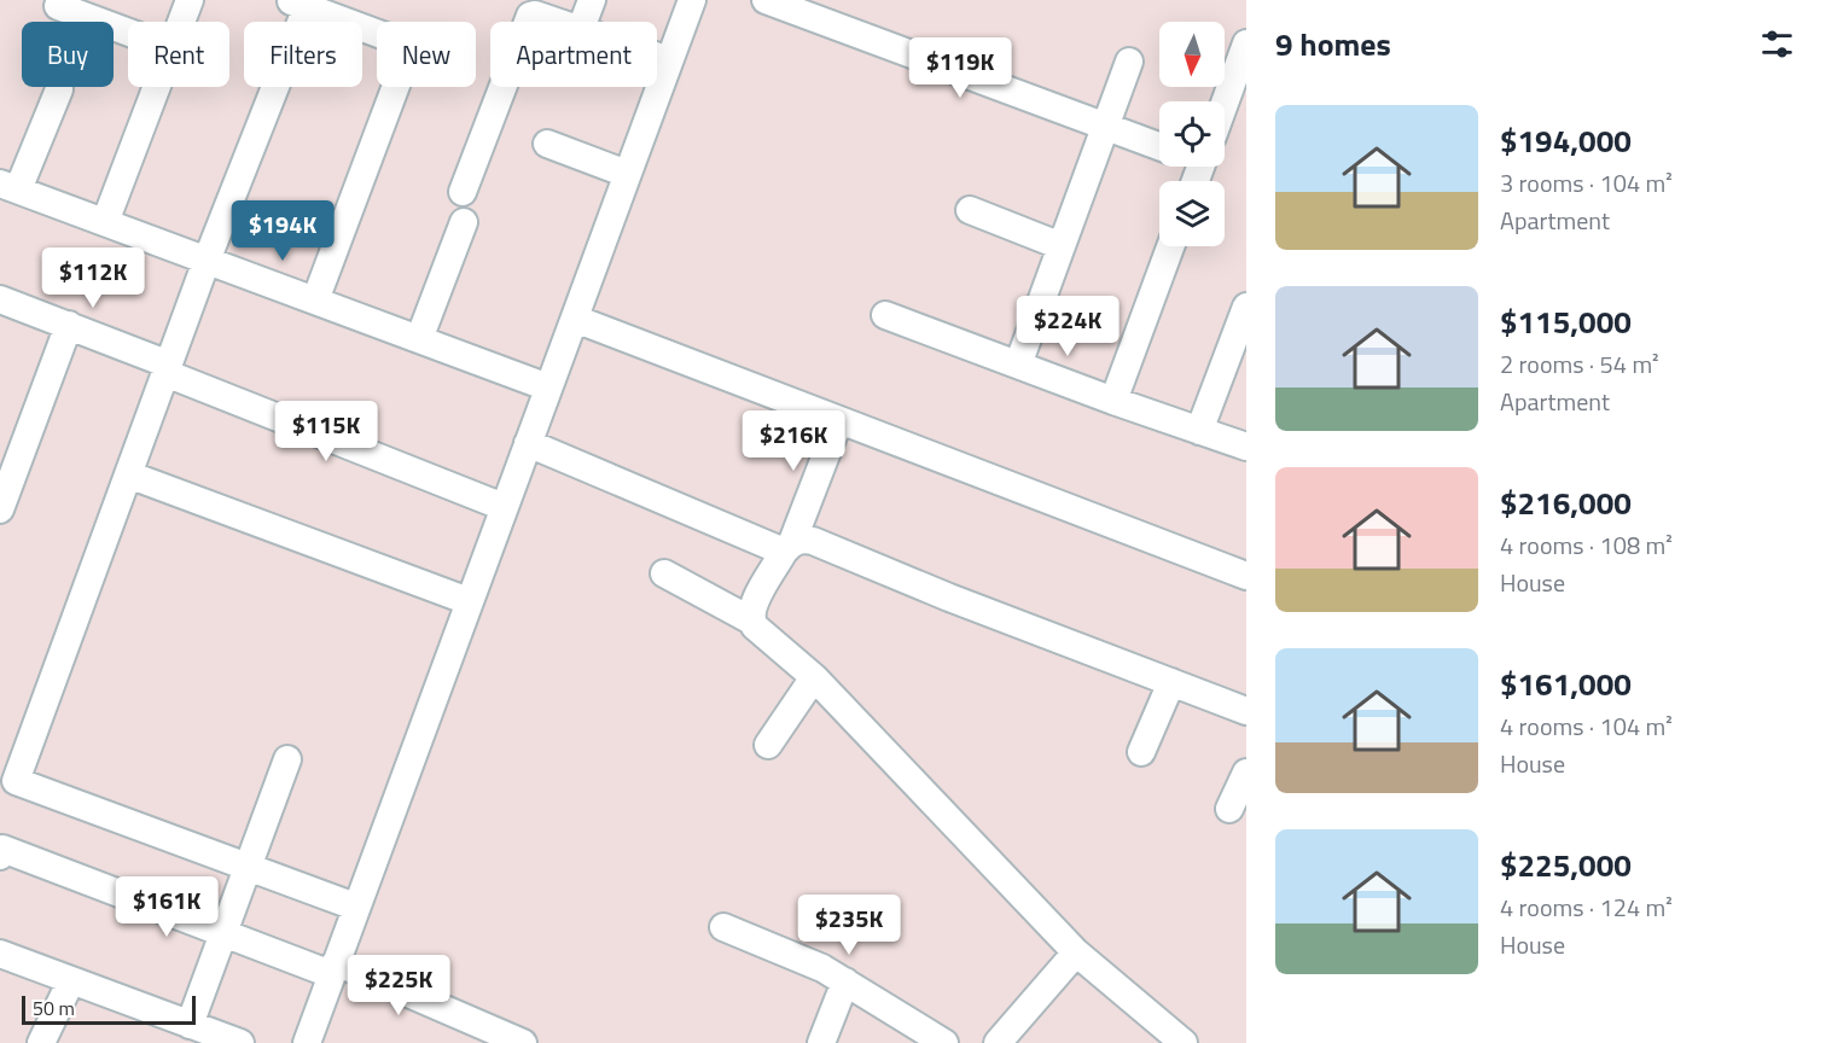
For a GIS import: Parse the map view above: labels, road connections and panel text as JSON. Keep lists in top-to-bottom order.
{
  "scale_bar": "50 m",
  "north": "bottom",
  "page": {
    "heading": "9 homes",
    "chip": [
      "Buy",
      "Rent",
      "Filters",
      "New",
      "Apartment"
    ],
    "price": [
      "$119K",
      "$194K",
      "$112K",
      "$224K",
      "$115K",
      "$216K",
      "$161K",
      "$235K",
      "$225K"
    ],
    "list": [
      {
        "name": "$194,000",
        "note": "3 rooms · 104 m² · Apartment"
      },
      {
        "name": "$115,000",
        "note": "2 rooms · 54 m² · Apartment"
      },
      {
        "name": "$216,000",
        "note": "4 rooms · 108 m² · House"
      },
      {
        "name": "$161,000",
        "note": "4 rooms · 104 m² · House"
      },
      {
        "name": "$225,000",
        "note": "4 rooms · 124 m² · House"
      }
    ],
    "scale": "50 m"
  }
}
